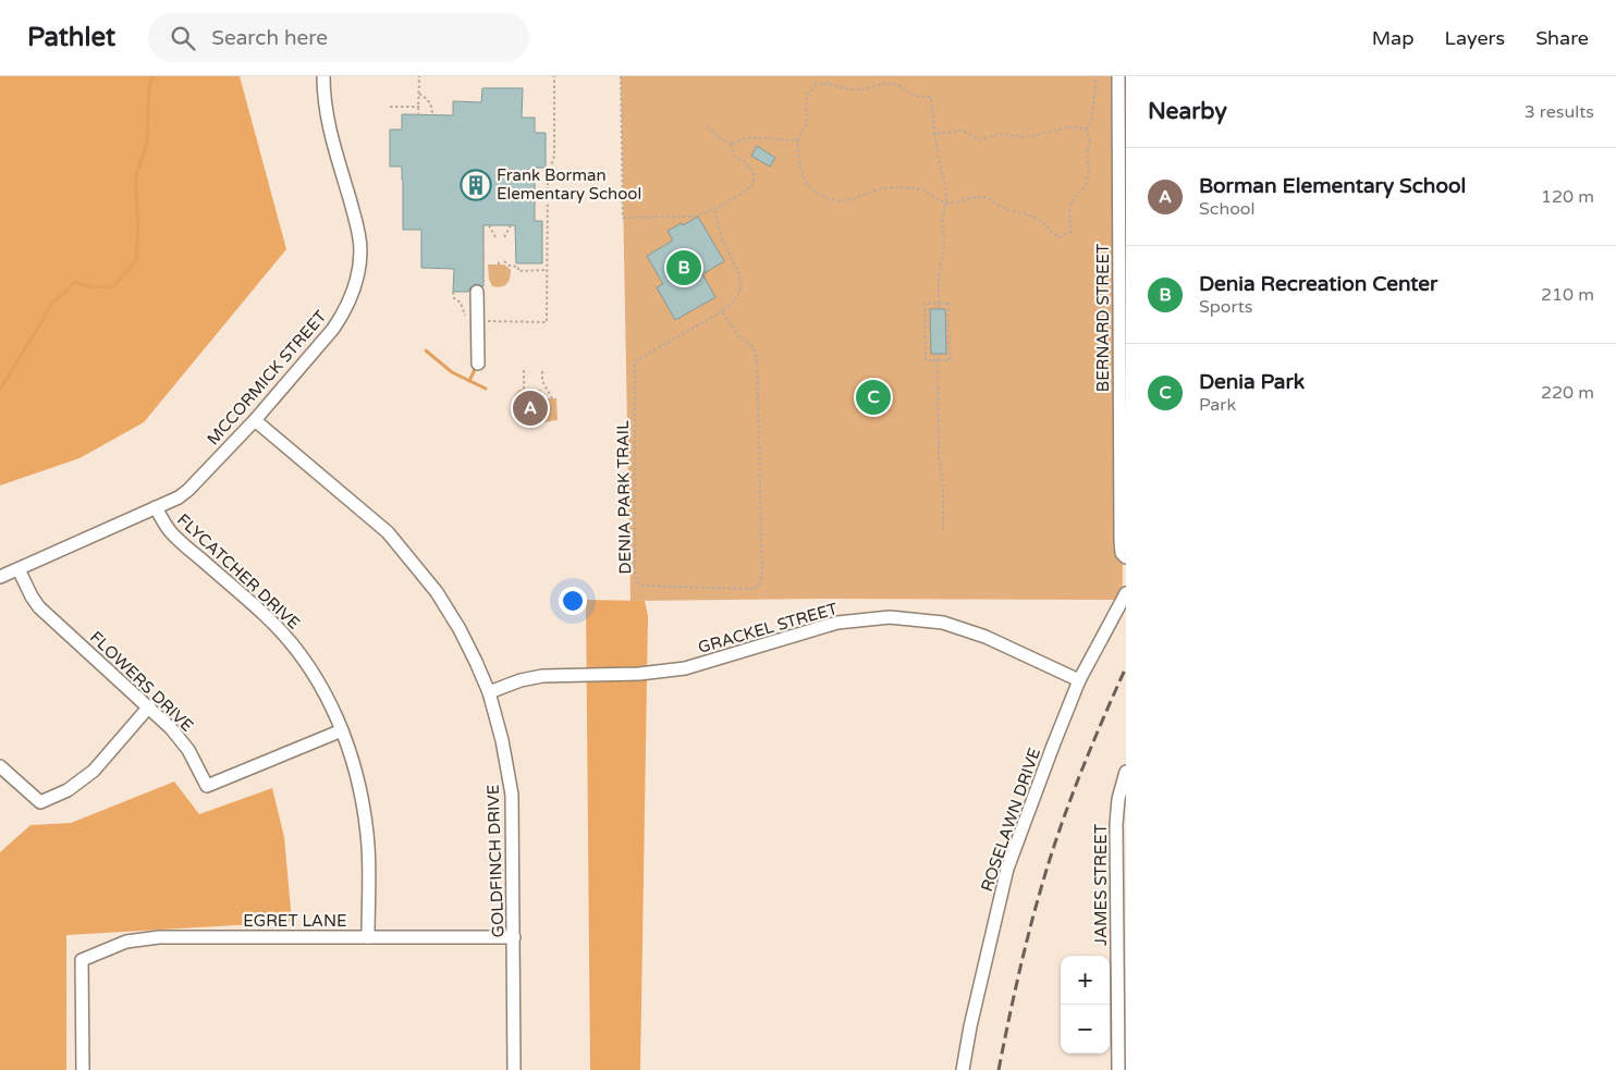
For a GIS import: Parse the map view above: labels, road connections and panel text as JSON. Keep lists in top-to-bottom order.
{
  "streets": {
    "street": [
      "BERNARD STREET",
      "MCCORMICK STREET",
      "FLYCATCHER DRIVE",
      "GRACKEL STREET",
      "FLOWERS DRIVE",
      "ROSELAWN DRIVE",
      "GOLDFINCH DRIVE",
      "JAMES STREET",
      "EGRET LANE"
    ],
    "path": ["DENIA PARK TRAIL"]
  },
  "crossings": [
    ["MCCORMICK STREET", "FLYCATCHER DRIVE"],
    ["MCCORMICK STREET", "FLOWERS DRIVE"],
    ["MCCORMICK STREET", "GOLDFINCH DRIVE"],
    ["FLYCATCHER DRIVE", "FLOWERS DRIVE"],
    ["FLYCATCHER DRIVE", "EGRET LANE"],
    ["GRACKEL STREET", "ROSELAWN DRIVE"],
    ["GRACKEL STREET", "GOLDFINCH DRIVE"],
    ["GOLDFINCH DRIVE", "EGRET LANE"]
  ],
  "places": {
    "building": ["Frank Borman Elementary School"]
  },
  "page": {
    "header": "Pathlet",
    "search": "Search here",
    "nav": ["Map", "Layers", "Share"],
    "heading": ["Nearby", "3 results"],
    "list": [
      {
        "mark": "A",
        "name": "Borman Elementary School",
        "note": "School",
        "value": "120 m"
      },
      {
        "mark": "B",
        "name": "Denia Recreation Center",
        "note": "Sports",
        "value": "210 m"
      },
      {
        "mark": "C",
        "name": "Denia Park",
        "note": "Park",
        "value": "220 m"
      }
    ],
    "pins": ["B", "C", "A"],
    "map_buttons": ["+", "−"]
  }
}
